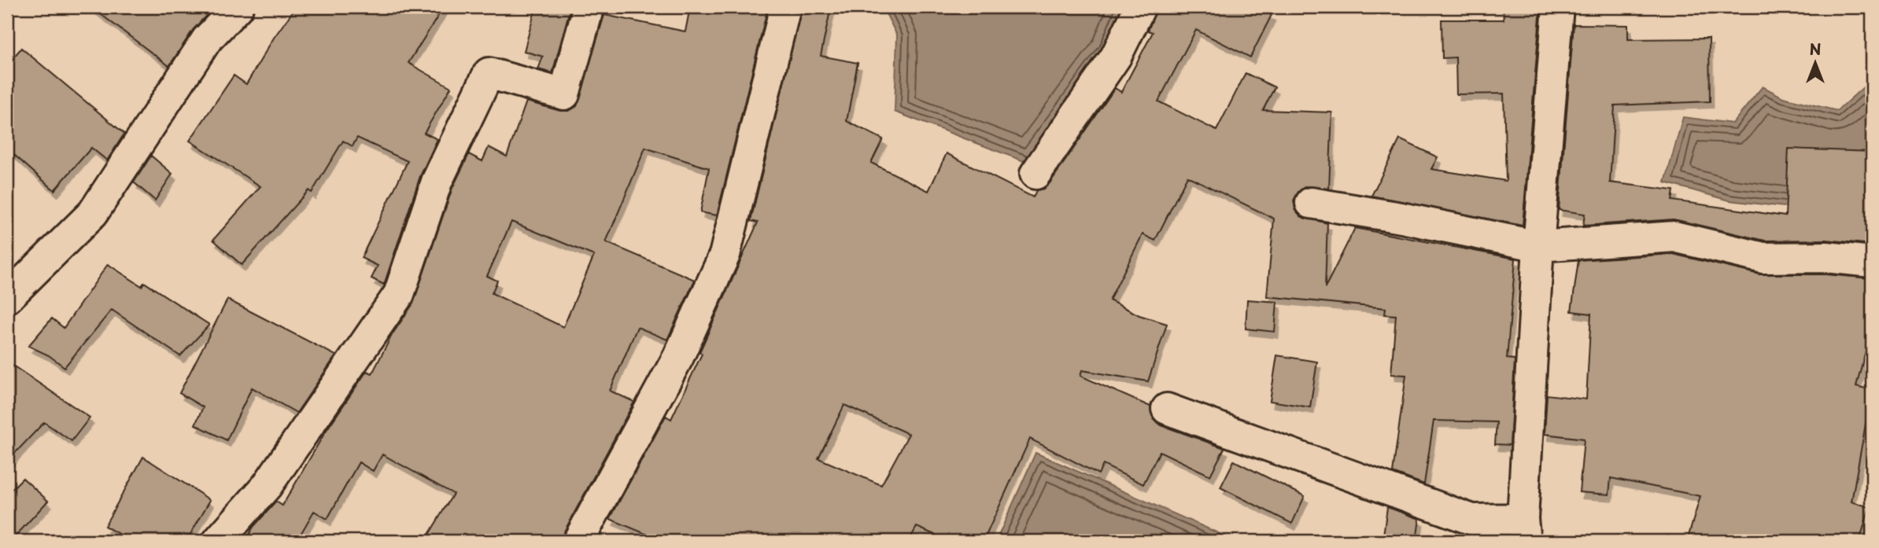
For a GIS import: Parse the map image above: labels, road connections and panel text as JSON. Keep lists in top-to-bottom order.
{
  "north": "top"
}
